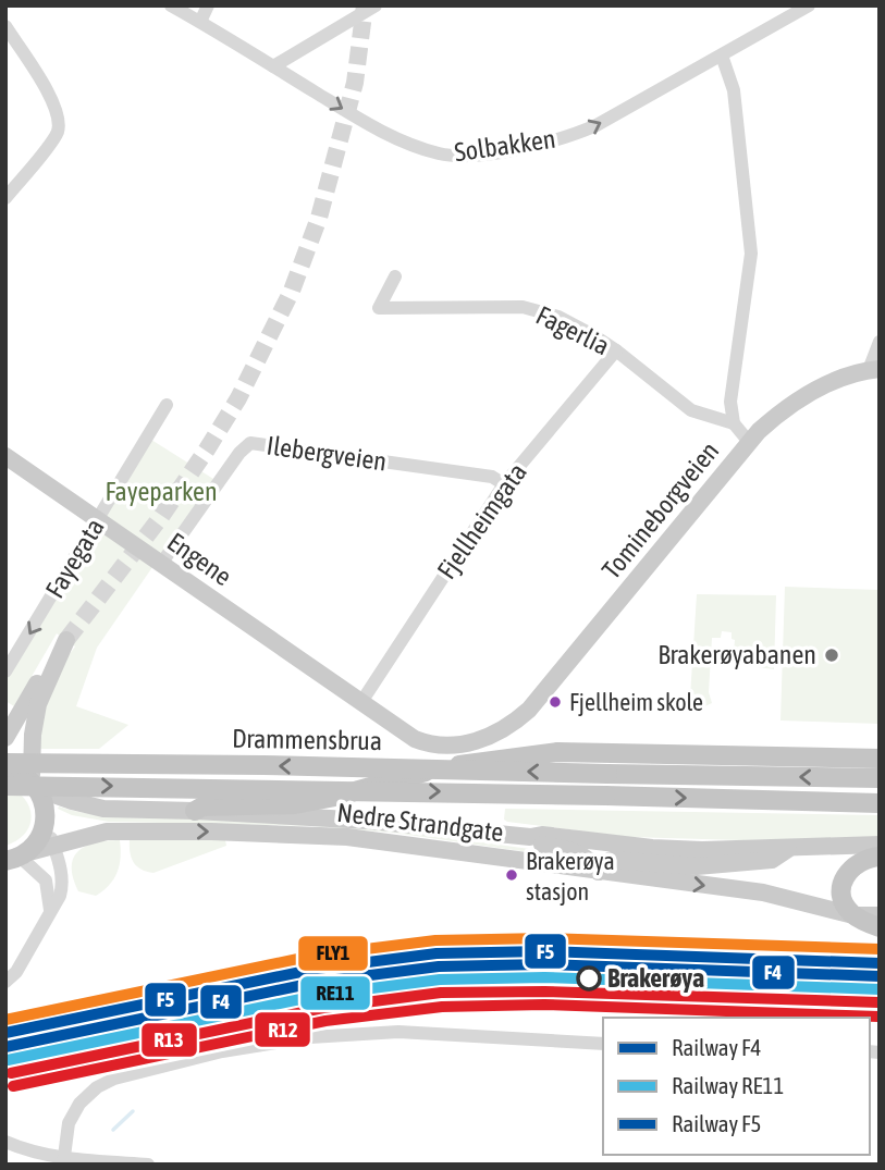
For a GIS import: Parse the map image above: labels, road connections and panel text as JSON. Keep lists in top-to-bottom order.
{
  "streets": {
    "highway": ["Drammensbrua"],
    "main road": ["Tomineborgveien", "Engene", "Nedre Strandgate"],
    "street": [
      "Solbakken",
      "Fagerlia",
      "Ilebergveien",
      "Fjellheimgata",
      "Fayegata"
    ]
  },
  "crossings": [
    ["Solbakken", "Tomineborgveien"],
    ["Fagerlia", "Tomineborgveien"],
    ["Fagerlia", "Fjellheimgata"],
    ["Ilebergveien", "Fjellheimgata"],
    ["Ilebergveien", "Engene"],
    ["Tomineborgveien", "Fjellheimgata"],
    ["Tomineborgveien", "Engene"],
    ["Fayegata", "Engene"]
  ],
  "one_way": ["Solbakken", "Fayegata"],
  "parks": ["Fayeparken"],
  "places": [
    "Brakerøyabanen",
    "Fjellheim skole",
    "Brakerøya stasjon",
    "Brakerøya"
  ],
  "lines": [
    "transit line FLY1",
    "rail line F5",
    "rail line F4",
    "rail line RE11",
    "transit line R13",
    "transit line R12"
  ],
  "legend": ["Railway F4", "Railway RE11", "Railway F5"]
}
